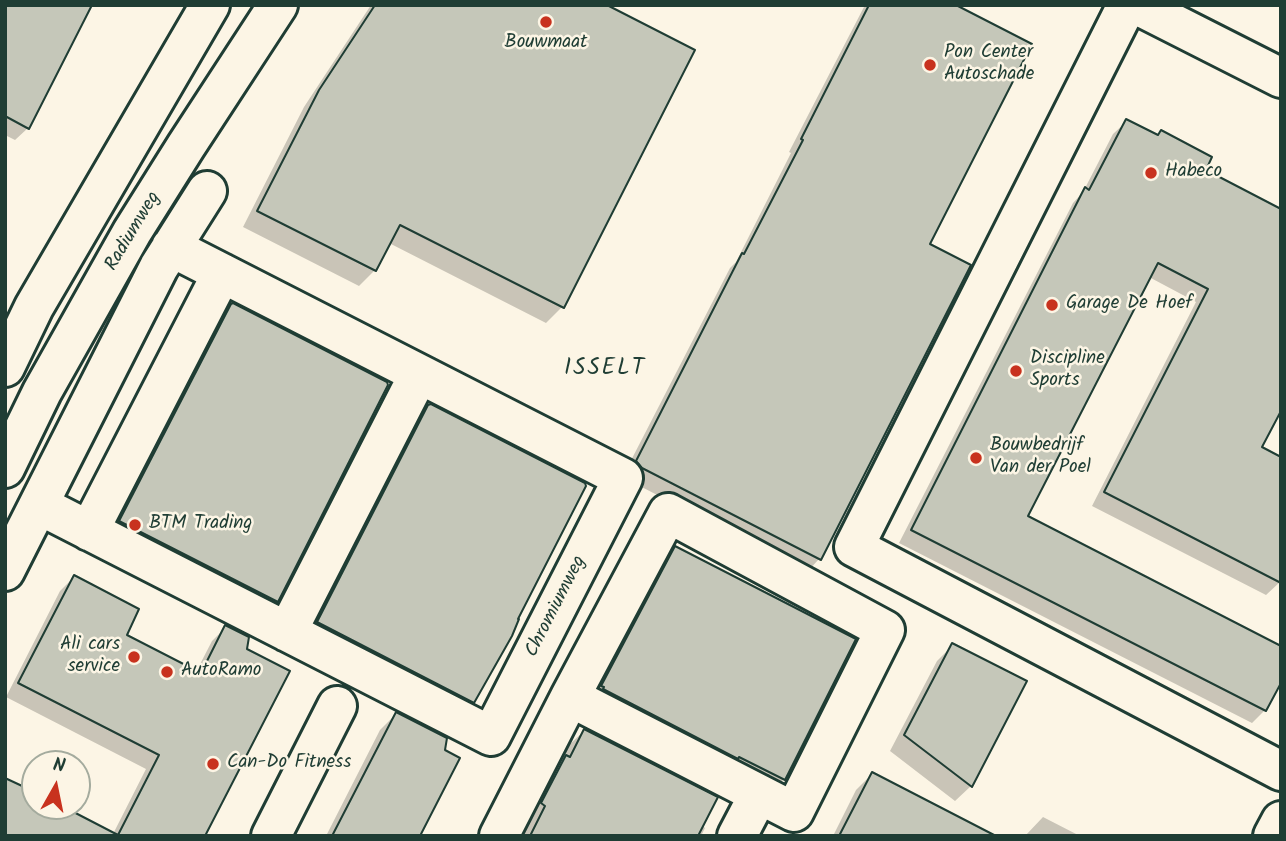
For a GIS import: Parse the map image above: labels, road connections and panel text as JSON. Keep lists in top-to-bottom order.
{
  "streets": {
    "main road": ["Radiumweg", "Chromiumweg"]
  },
  "districts": ["ISSELT"],
  "places": [
    "Bouwmaat",
    "Pon Center Autoschade",
    "Habeco",
    "Garage De Hoef",
    "Discipline Sports",
    "Bouwbedrijf Van der Poel",
    "BTM Trading",
    "Ali cars service",
    "AutoRamo",
    "Can-Do Fitness"
  ],
  "north": "top"
}
